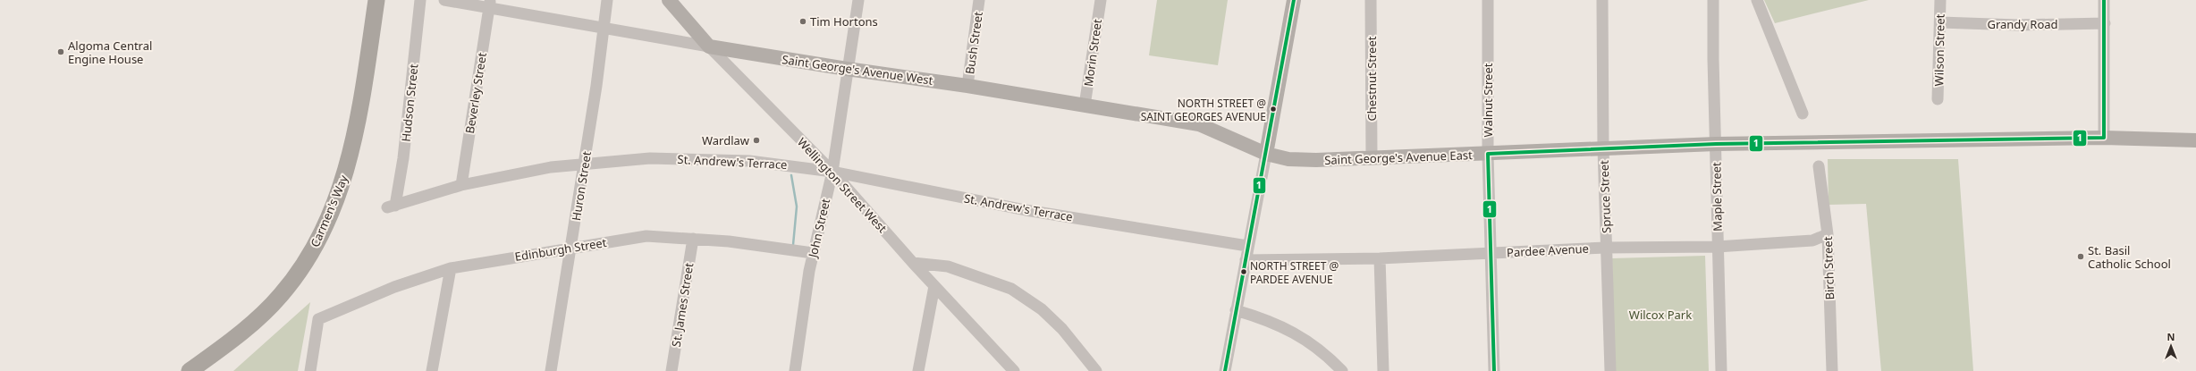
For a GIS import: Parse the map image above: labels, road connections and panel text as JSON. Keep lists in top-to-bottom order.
{
  "streets": {
    "highway": ["Carmen's Way"],
    "main road": ["Saint George's Avenue West", "Saint George's Avenue East", "Wellington Street West"],
    "street": [
      "Grandy Road",
      "Bush Street",
      "Wilson Street",
      "Morin Street",
      "Chestnut Street",
      "Beverley Street",
      "Walnut Street",
      "Hudson Street",
      "St. Andrew's Terrace",
      "Huron Street",
      "Spruce Street",
      "Maple Street",
      "John Street",
      "Edinburgh Street",
      "Pardee Avenue",
      "Birch Street",
      "St. James Street"
    ]
  },
  "crossings": [
    ["Grandy Road", "Wilson Street"],
    ["Bush Street", "Saint George's Avenue West"],
    ["Morin Street", "Saint George's Avenue West"],
    ["Saint George's Avenue West", "Beverley Street"],
    ["Saint George's Avenue West", "Saint George's Avenue East"],
    ["Saint George's Avenue West", "Wellington Street West"],
    ["Saint George's Avenue West", "Huron Street"],
    ["Saint George's Avenue West", "John Street"],
    ["Chestnut Street", "Saint George's Avenue East"],
    ["Beverley Street", "St. Andrew's Terrace"],
    ["Walnut Street", "Saint George's Avenue East"],
    ["Walnut Street", "Pardee Avenue"],
    ["Hudson Street", "St. Andrew's Terrace"],
    ["Saint George's Avenue East", "Spruce Street"],
    ["Saint George's Avenue East", "Maple Street"],
    ["St. Andrew's Terrace", "Wellington Street West"],
    ["St. Andrew's Terrace", "Huron Street"],
    ["St. Andrew's Terrace", "John Street"],
    ["Wellington Street West", "John Street"],
    ["Huron Street", "Edinburgh Street"],
    ["Spruce Street", "Pardee Avenue"],
    ["Maple Street", "Pardee Avenue"],
    ["John Street", "Edinburgh Street"],
    ["Edinburgh Street", "St. James Street"],
    ["Pardee Avenue", "Birch Street"]
  ],
  "parks": ["Wilcox Park"],
  "places": [
    "Tim Hortons",
    "Algoma Central Engine House",
    "NORTH STREET @ SAINT GEORGES AVENUE",
    "Wardlaw",
    "St. Basil Catholic School",
    "NORTH STREET @ PARDEE AVENUE"
  ],
  "lines": ["transit line 1"],
  "north": "top"
}
